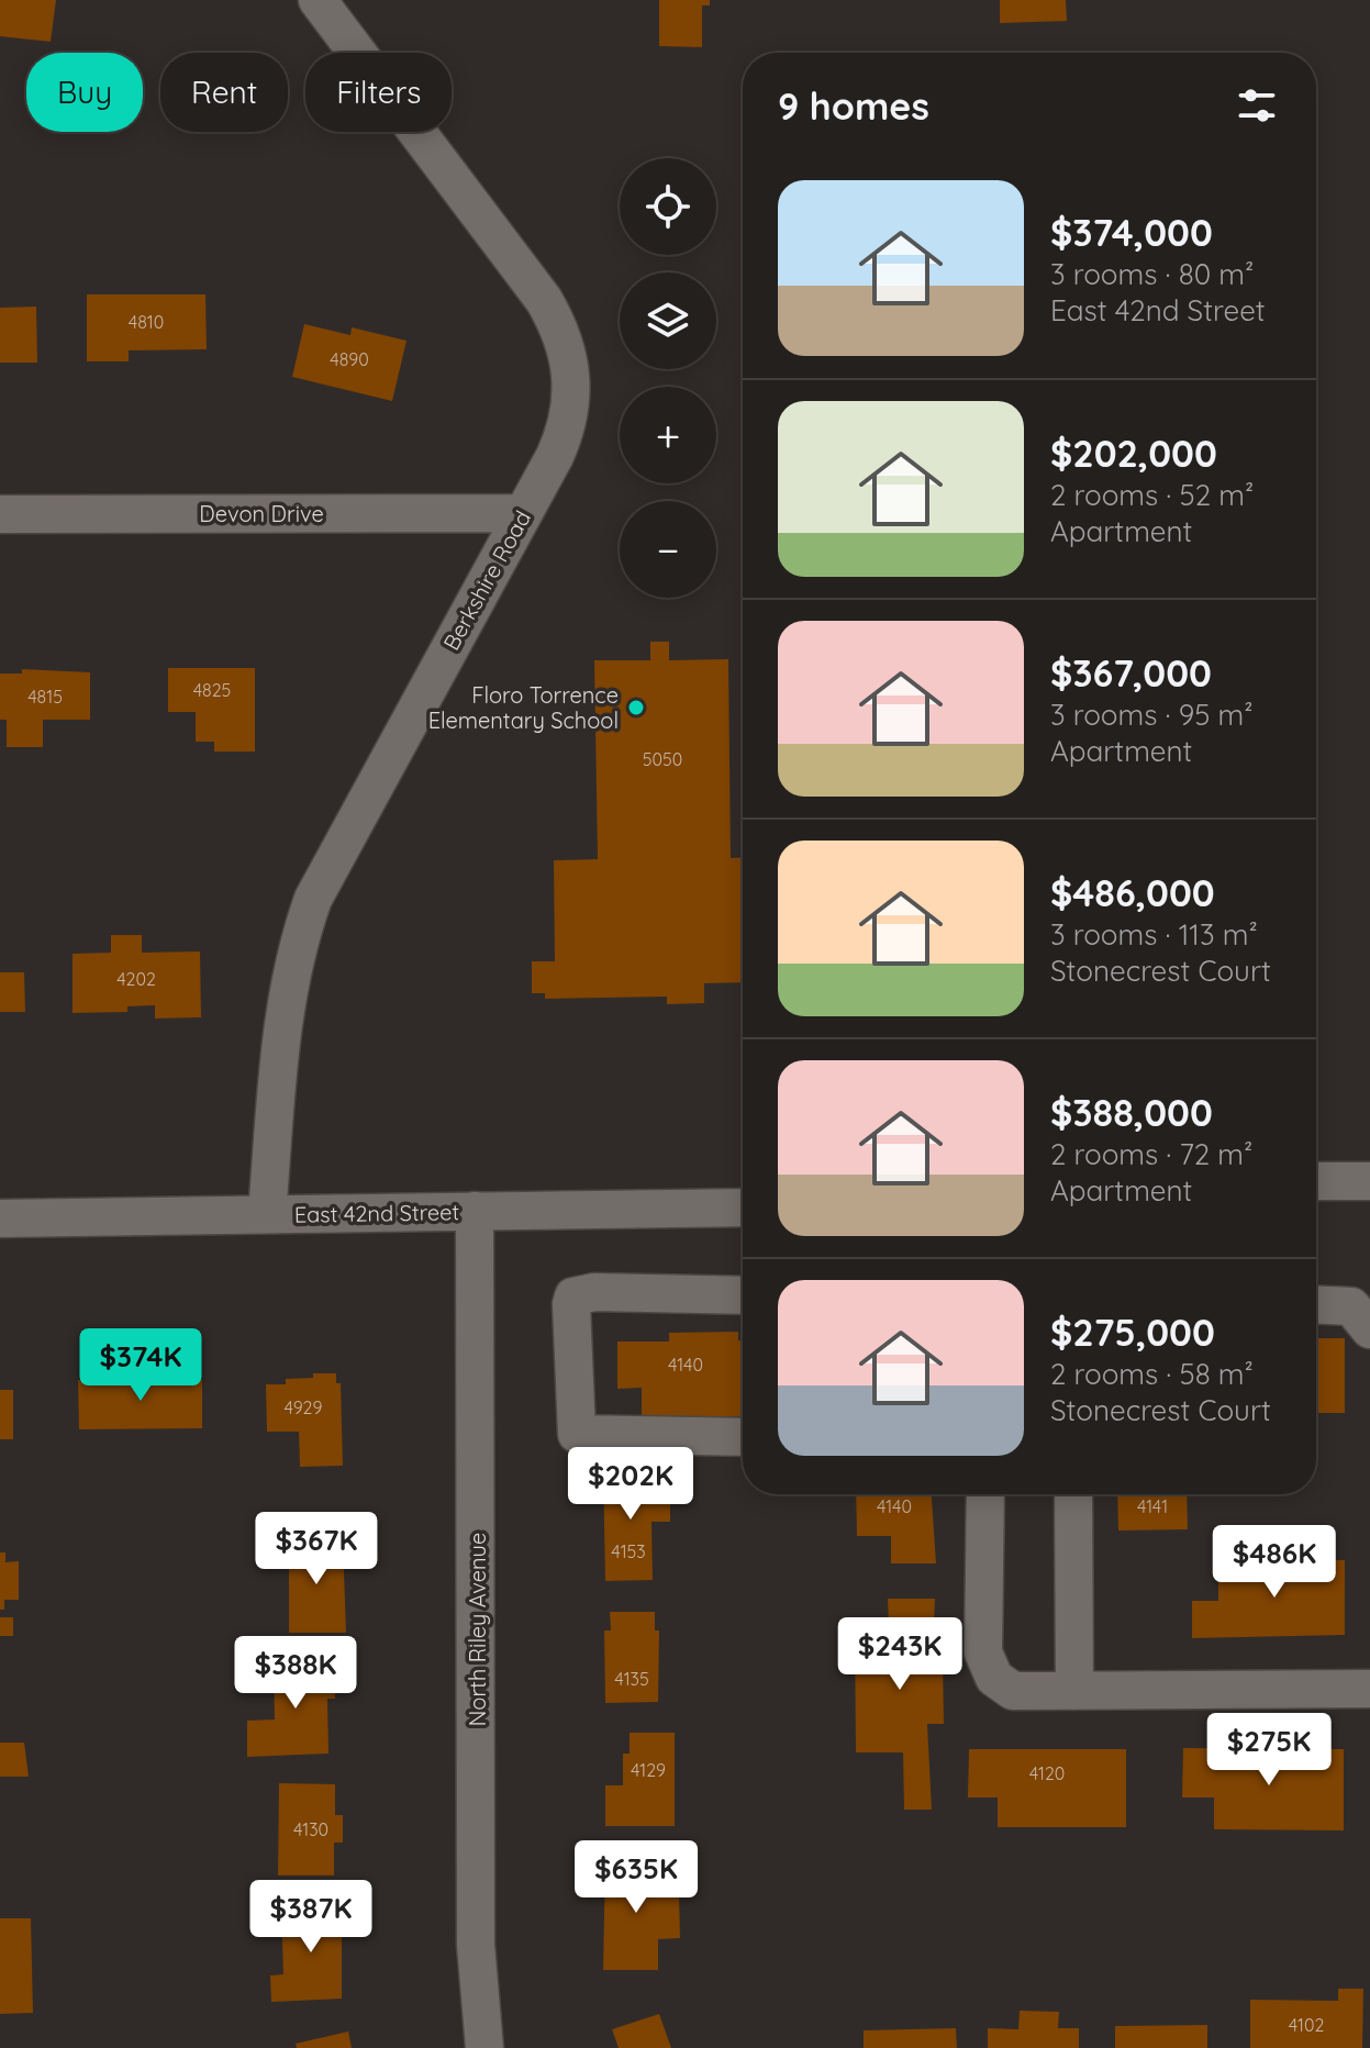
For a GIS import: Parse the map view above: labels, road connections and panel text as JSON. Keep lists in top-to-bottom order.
{
  "streets": {
    "street": [
      "Devon Drive",
      "Berkshire Road",
      "East 42nd Street",
      "North Riley Avenue"
    ]
  },
  "crossings": [
    ["Devon Drive", "Berkshire Road"],
    ["Berkshire Road", "East 42nd Street"],
    ["East 42nd Street", "North Riley Avenue"]
  ],
  "places": ["Floro Torrence Elementary School"],
  "house_numbers": [
    "4810",
    "4890",
    "4825",
    "4815",
    "5050",
    "4202",
    "4140",
    "4929",
    "4140",
    "4141",
    "4153",
    "4135",
    "4129",
    "4120",
    "4130",
    "4102"
  ],
  "page": {
    "chip": ["Buy", "Rent", "Filters"],
    "heading": "9 homes",
    "map_buttons": ["+", "−"],
    "list": [
      {
        "name": "$374,000",
        "note": "3 rooms · 80 m² · East 42nd Street"
      },
      {
        "name": "$202,000",
        "note": "2 rooms · 52 m² · Apartment"
      },
      {
        "name": "$367,000",
        "note": "3 rooms · 95 m² · Apartment"
      },
      {
        "name": "$486,000",
        "note": "3 rooms · 113 m² · Stonecrest Court"
      },
      {
        "name": "$388,000",
        "note": "2 rooms · 72 m² · Apartment"
      },
      {
        "name": "$275,000",
        "note": "2 rooms · 58 m² · Stonecrest Court"
      }
    ],
    "price": [
      "$374K",
      "$202K",
      "$367K",
      "$486K",
      "$243K",
      "$388K",
      "$275K",
      "$635K",
      "$387K"
    ]
  }
}
